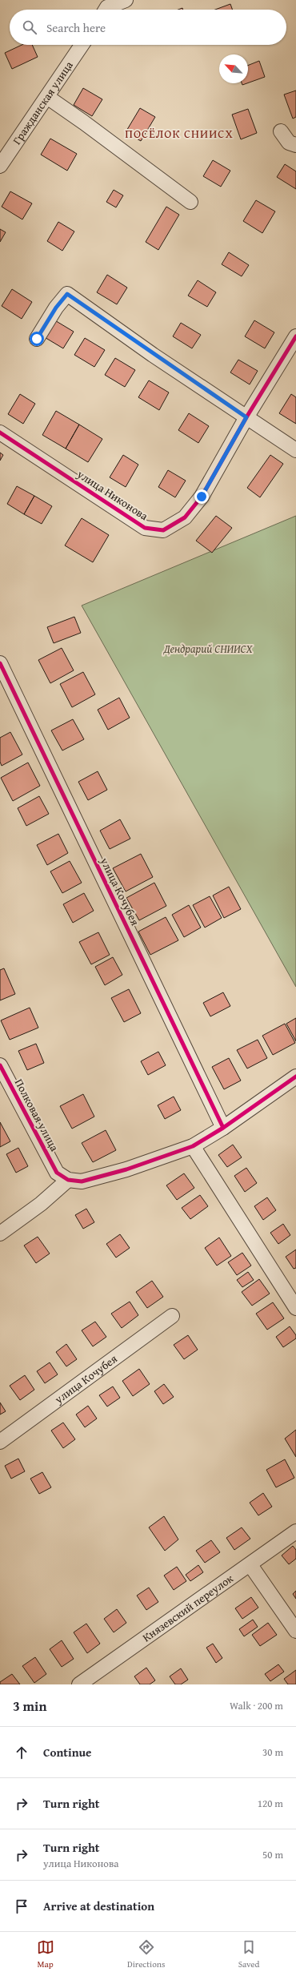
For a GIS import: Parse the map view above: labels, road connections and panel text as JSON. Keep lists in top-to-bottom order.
{
  "streets": {
    "street": [
      "Гражданская улица",
      "улица Никонова",
      "улица Кочубея",
      "Полковая улица",
      "Князевский переулок"
    ]
  },
  "districts": ["ПОСЁЛОК СНИИСХ"],
  "parks": ["Дендрарий СНИИСХ"],
  "north": "top left",
  "page": {
    "search": "Search here",
    "heading": ["3 min", "Walk · 200 m"],
    "list": [
      ["Continue", "30 m"],
      ["Turn right", "120 m"],
      ["Turn right", "улица Никонова", "50 m"],
      "Arrive at destination"
    ],
    "nav": ["Map", "Directions", "Saved"]
  }
}
